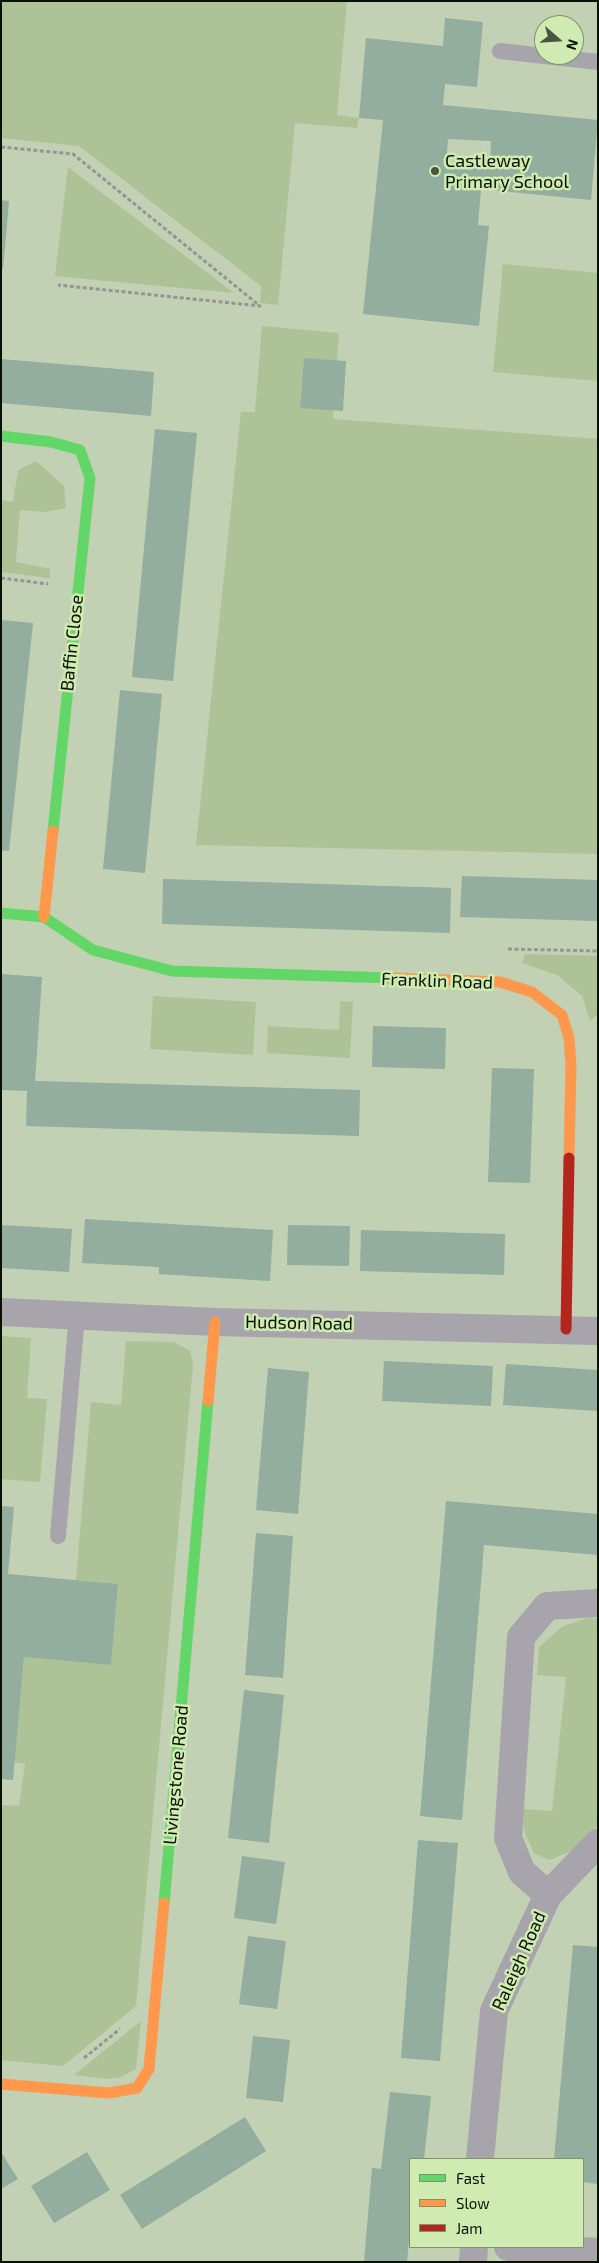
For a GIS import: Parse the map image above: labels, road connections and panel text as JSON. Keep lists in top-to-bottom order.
{
  "streets": {
    "street": [
      "Baffin Close",
      "Franklin Road",
      "Hudson Road",
      "Livingstone Road",
      "Raleigh Road"
    ]
  },
  "crossings": [
    ["Baffin Close", "Franklin Road"],
    ["Franklin Road", "Hudson Road"],
    ["Hudson Road", "Livingstone Road"]
  ],
  "places": ["Castleway Primary School"],
  "legend": ["Fast", "Slow", "Jam"],
  "north": "right"
}
